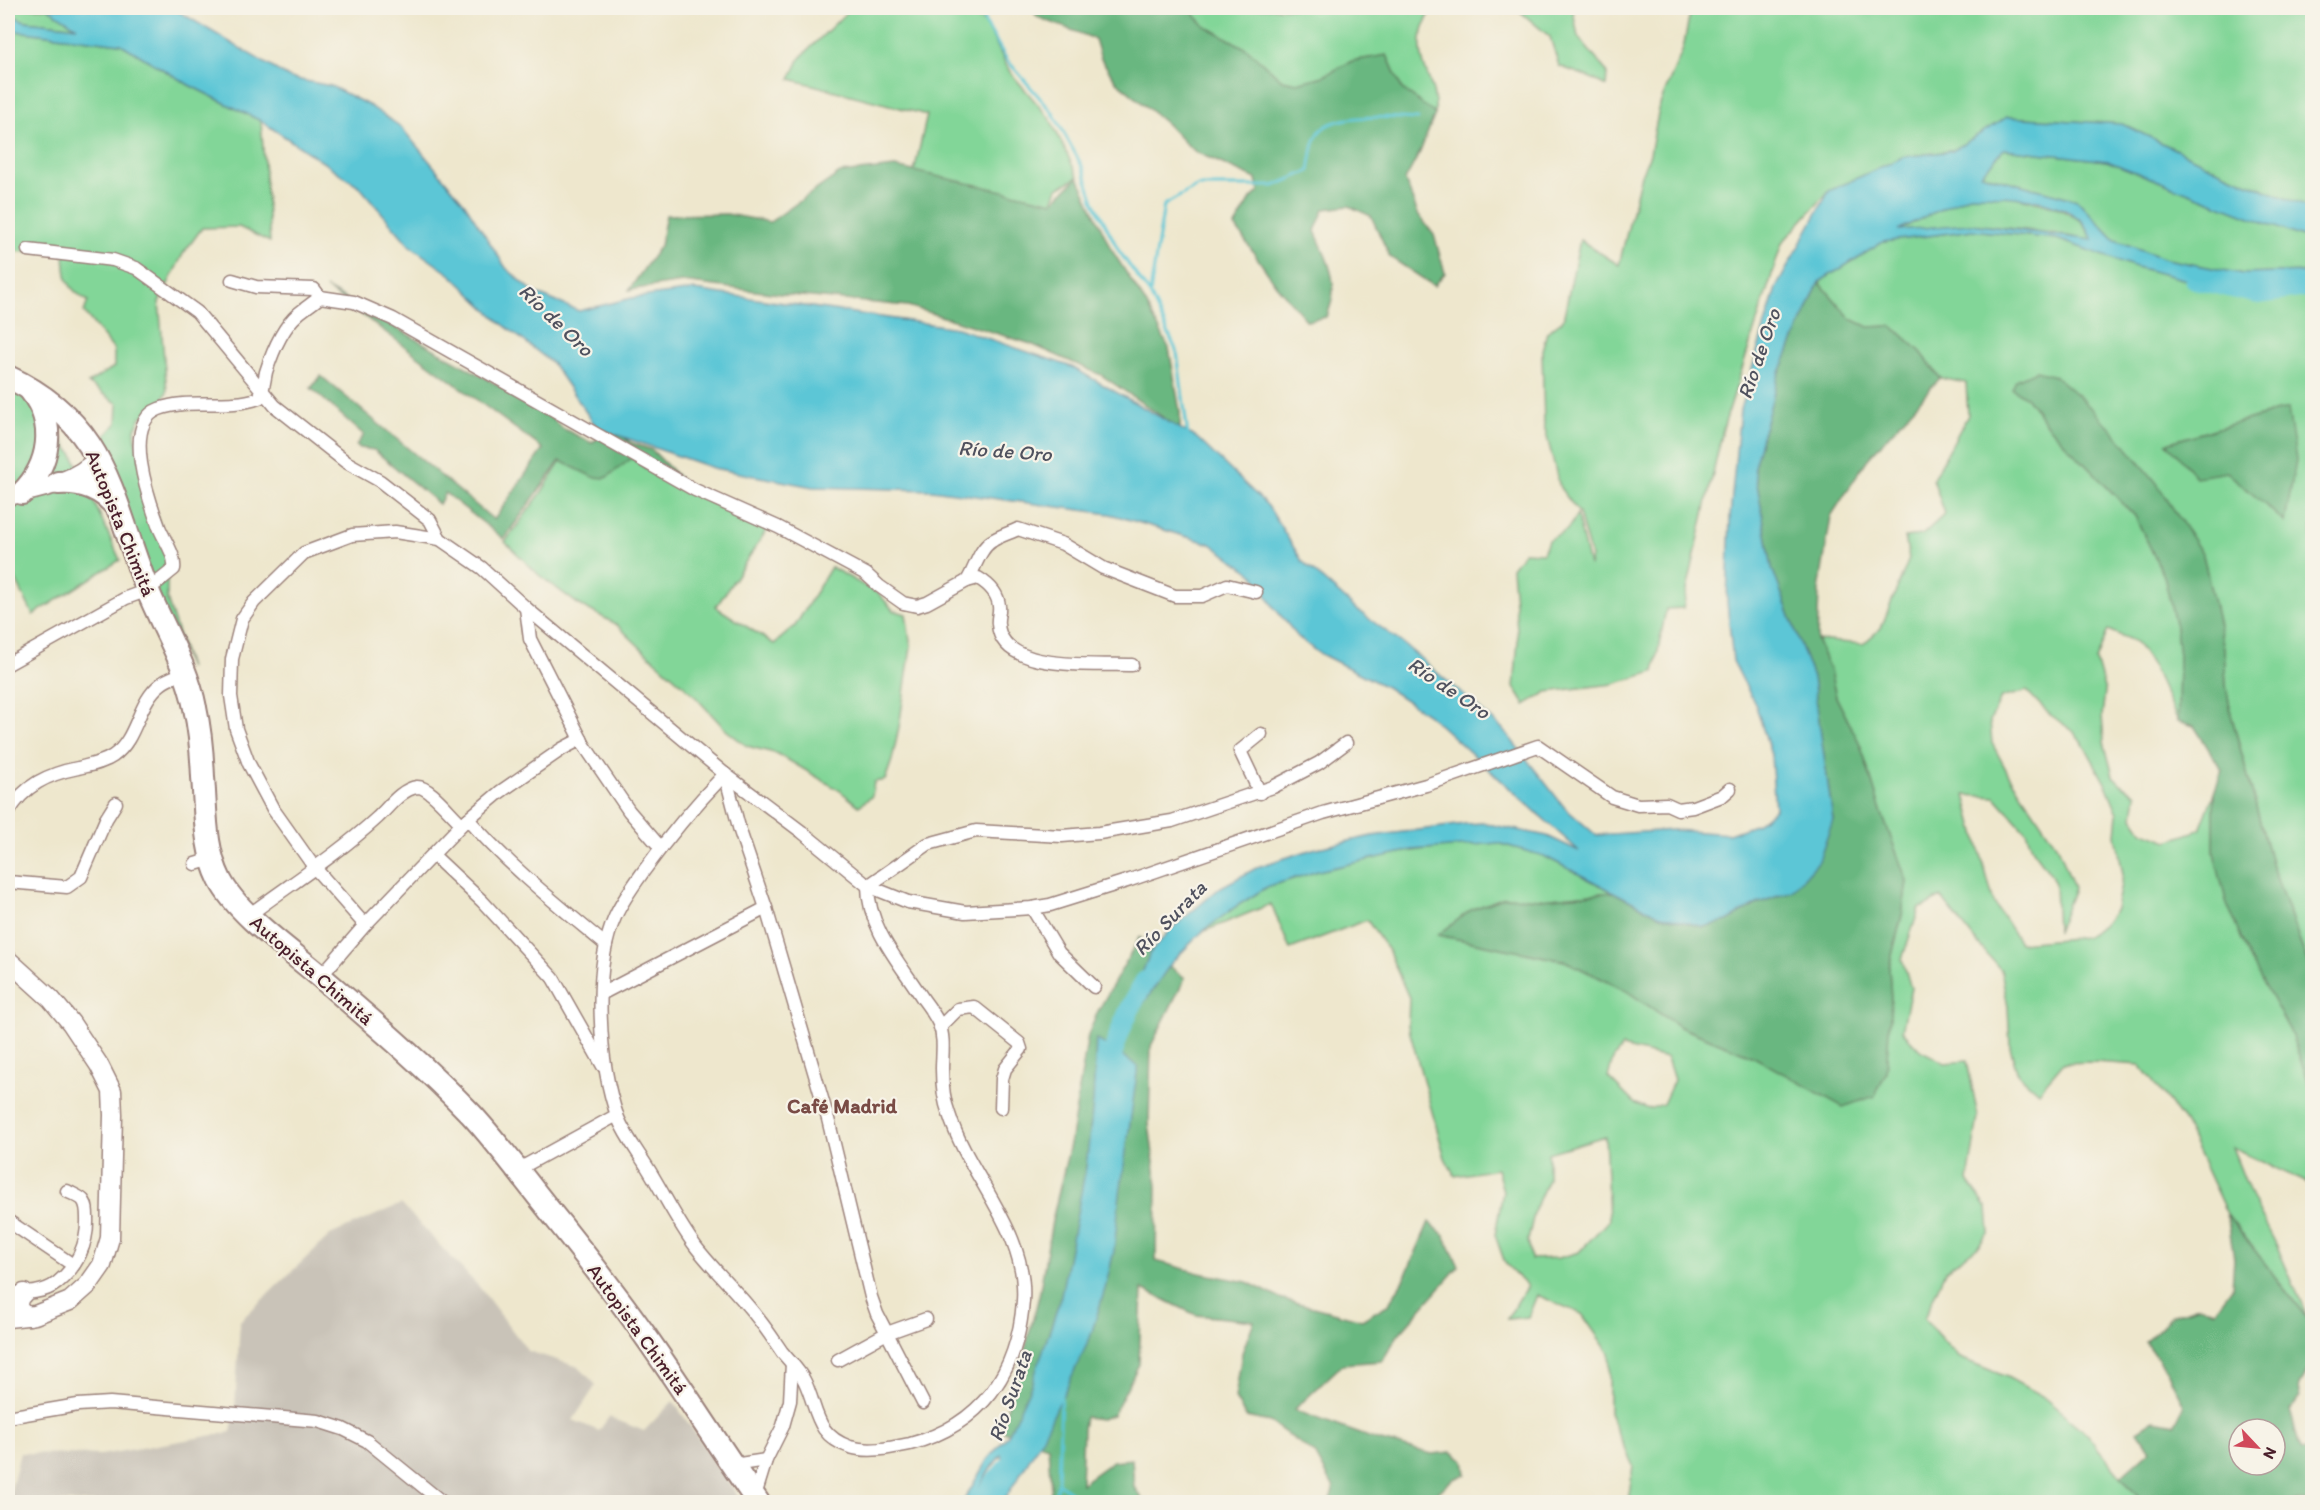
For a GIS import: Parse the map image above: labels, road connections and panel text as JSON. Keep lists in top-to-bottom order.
{
  "streets": {
    "highway": ["Autopista Chimitá"]
  },
  "districts": ["Café Madrid"],
  "water": ["Río de Oro", "Río Surata"],
  "north": "bottom right"
}
